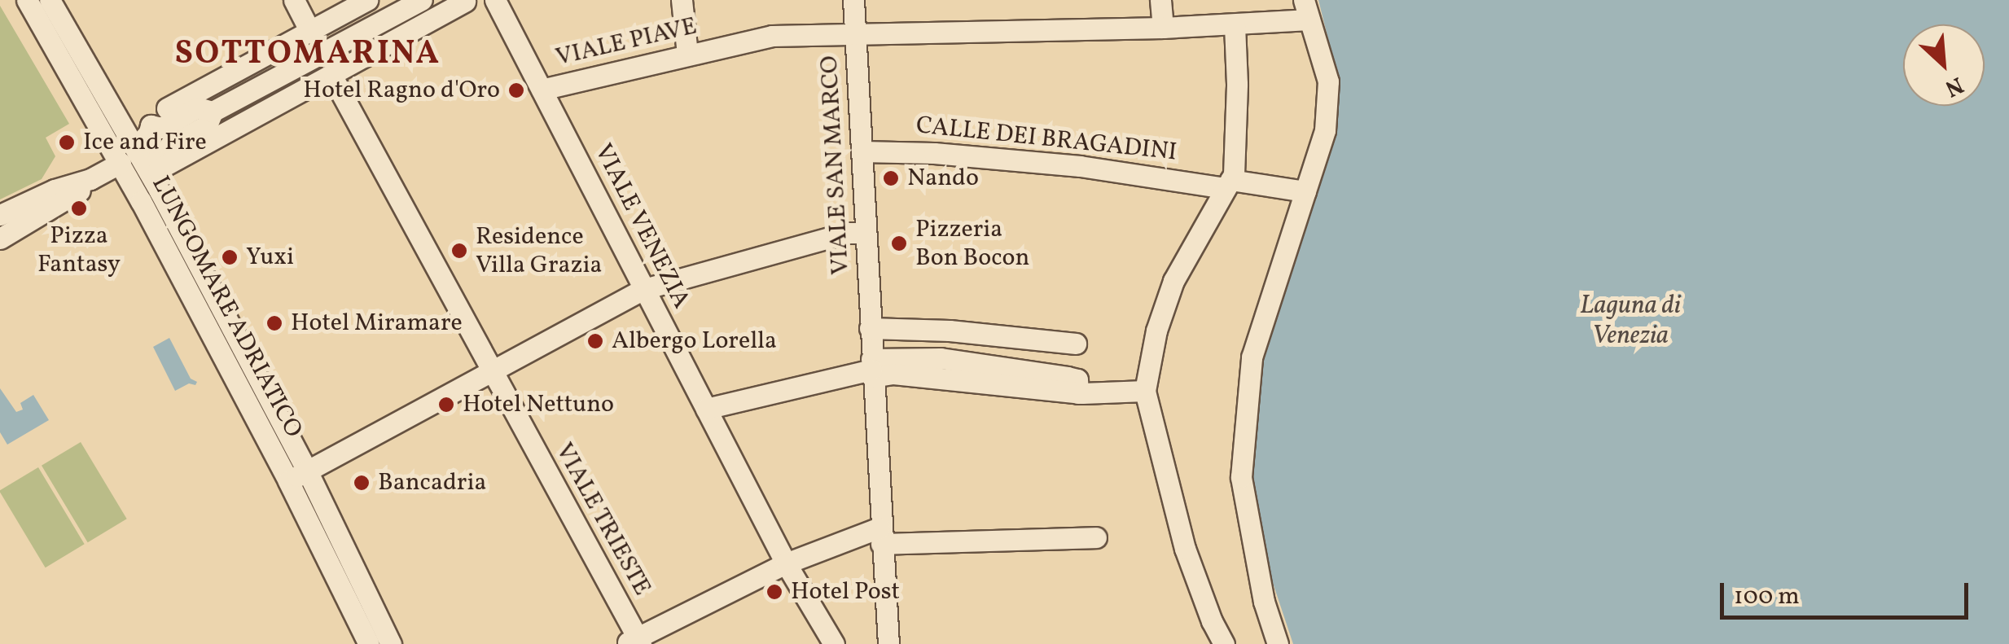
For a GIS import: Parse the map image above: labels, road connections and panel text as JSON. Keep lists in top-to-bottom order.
{
  "streets": {
    "street": [
      "VIALE PIAVE",
      "CALLE DEI BRAGADINI",
      "VIALE SAN MARCO",
      "VIALE VENEZIA",
      "LUNGOMARE ADRIATICO",
      "VIALE TRIESTE"
    ]
  },
  "crossings": [
    ["VIALE PIAVE", "VIALE SAN MARCO"],
    ["VIALE PIAVE", "VIALE VENEZIA"],
    ["CALLE DEI BRAGADINI", "VIALE SAN MARCO"]
  ],
  "districts": ["SOTTOMARINA"],
  "water": ["Laguna di Venezia"],
  "places": [
    "Hotel Ragno d'Oro",
    "Ice and Fire",
    "Nando",
    "Pizza Fantasy",
    "Pizzeria Bon Bocon",
    "Residence Villa Grazia",
    "Yuxi",
    "Hotel Miramare",
    "Albergo Lorella",
    "Hotel Nettuno",
    "Bancadria",
    "Hotel Post"
  ],
  "scale_bar": "100 m",
  "north": "bottom right"
}
